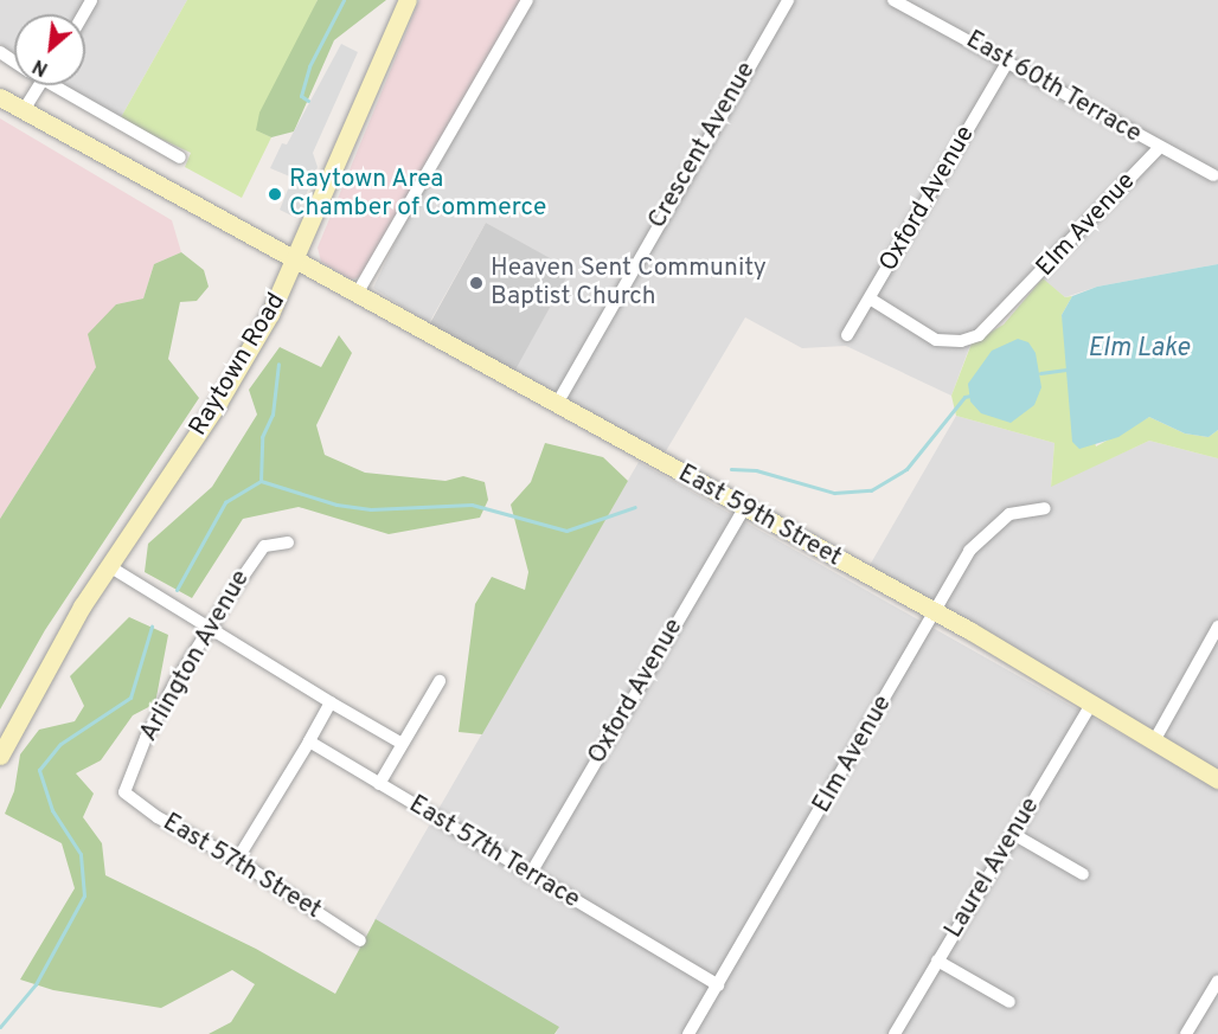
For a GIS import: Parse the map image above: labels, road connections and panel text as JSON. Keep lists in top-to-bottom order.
{
  "streets": {
    "street": [
      "East 60th Terrace",
      "Crescent Avenue",
      "Oxford Avenue",
      "Elm Avenue",
      "Raytown Road",
      "East 59th Street",
      "Arlington Avenue",
      "East 57th Terrace",
      "East 57th Street",
      "Laurel Avenue"
    ]
  },
  "crossings": [
    ["East 60th Terrace", "Oxford Avenue"],
    ["East 60th Terrace", "Elm Avenue"],
    ["Crescent Avenue", "East 59th Street"],
    ["Oxford Avenue", "Elm Avenue"],
    ["Oxford Avenue", "East 59th Street"],
    ["Oxford Avenue", "East 57th Terrace"],
    ["Elm Avenue", "East 59th Street"],
    ["Elm Avenue", "East 57th Terrace"],
    ["Raytown Road", "East 59th Street"],
    ["East 59th Street", "Laurel Avenue"],
    ["Arlington Avenue", "East 57th Street"]
  ],
  "water": ["Elm Lake"],
  "places": ["Raytown Area Chamber of Commerce", "Heaven Sent Community Baptist Church"],
  "north": "bottom left"
}
